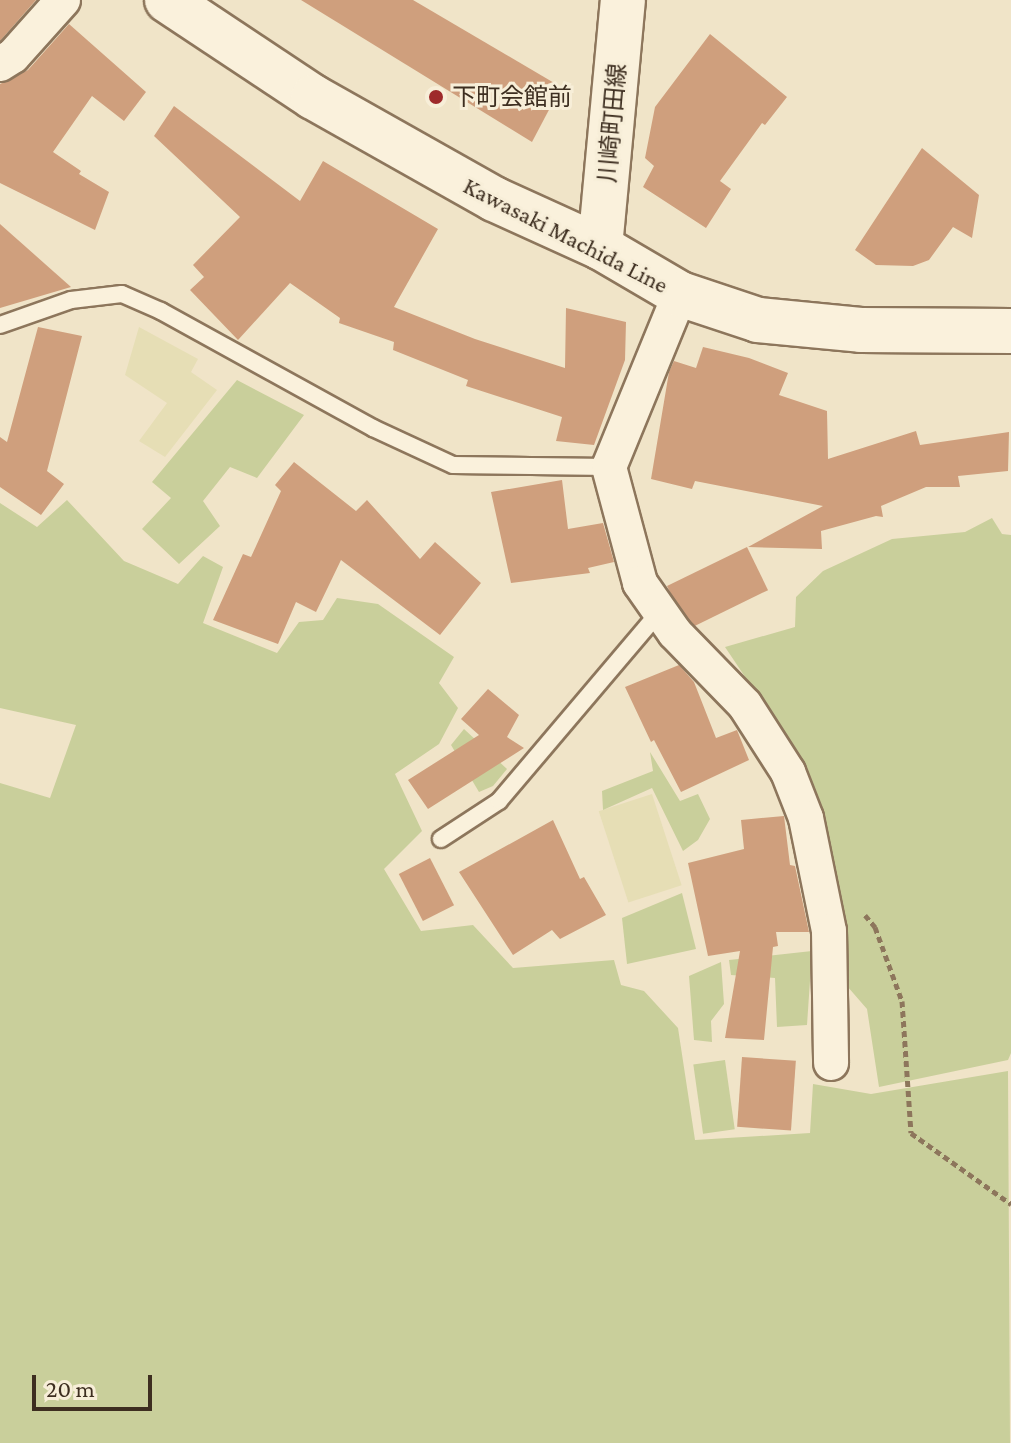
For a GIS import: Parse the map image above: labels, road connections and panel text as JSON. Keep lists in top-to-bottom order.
{
  "streets": {
    "main road": ["川崎町田線", "Kawasaki Machida Line"]
  },
  "crossings": [
    ["川崎町田線", "Kawasaki Machida Line"]
  ],
  "places": ["下町会館前"],
  "scale_bar": "20 m"
}
